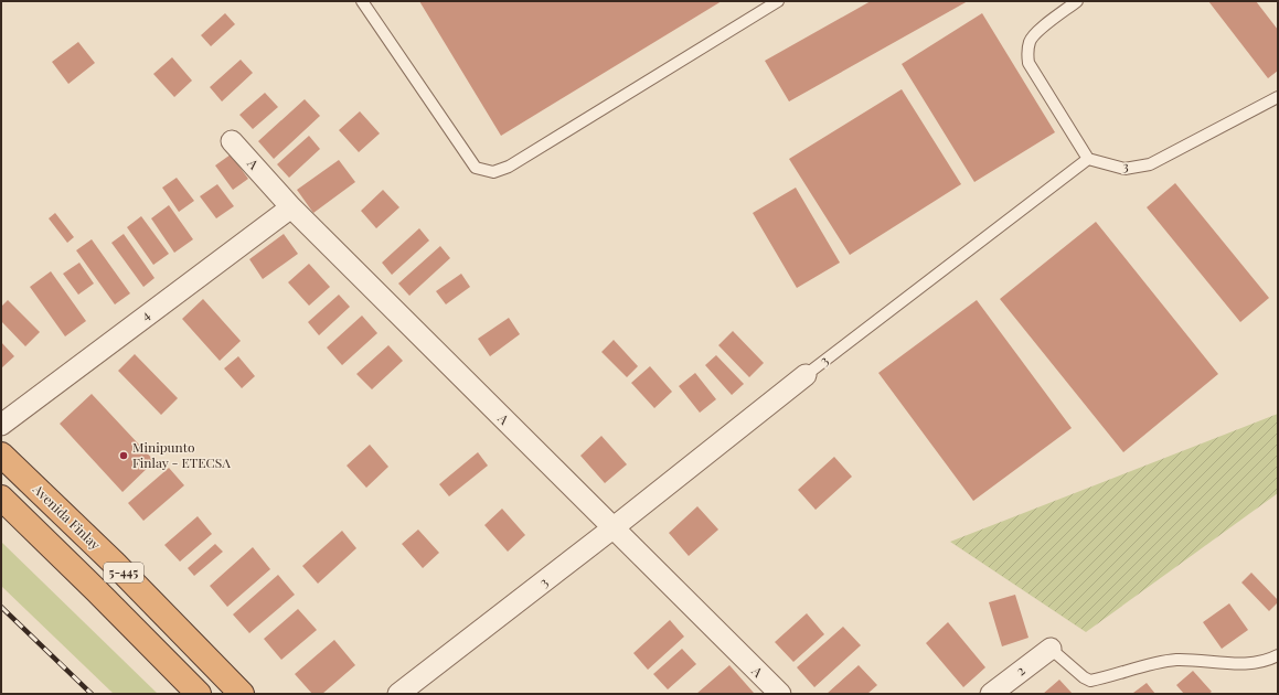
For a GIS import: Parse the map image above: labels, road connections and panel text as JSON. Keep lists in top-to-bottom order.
{
  "streets": {
    "highway": ["Avenida Finlay", "5-445"],
    "street": [
      "A",
      "3",
      "4",
      "2"
    ]
  },
  "crossings": [
    ["A", "3"],
    ["A", "4"]
  ],
  "places": ["Minipunto Finlay - ETECSA"]
}
